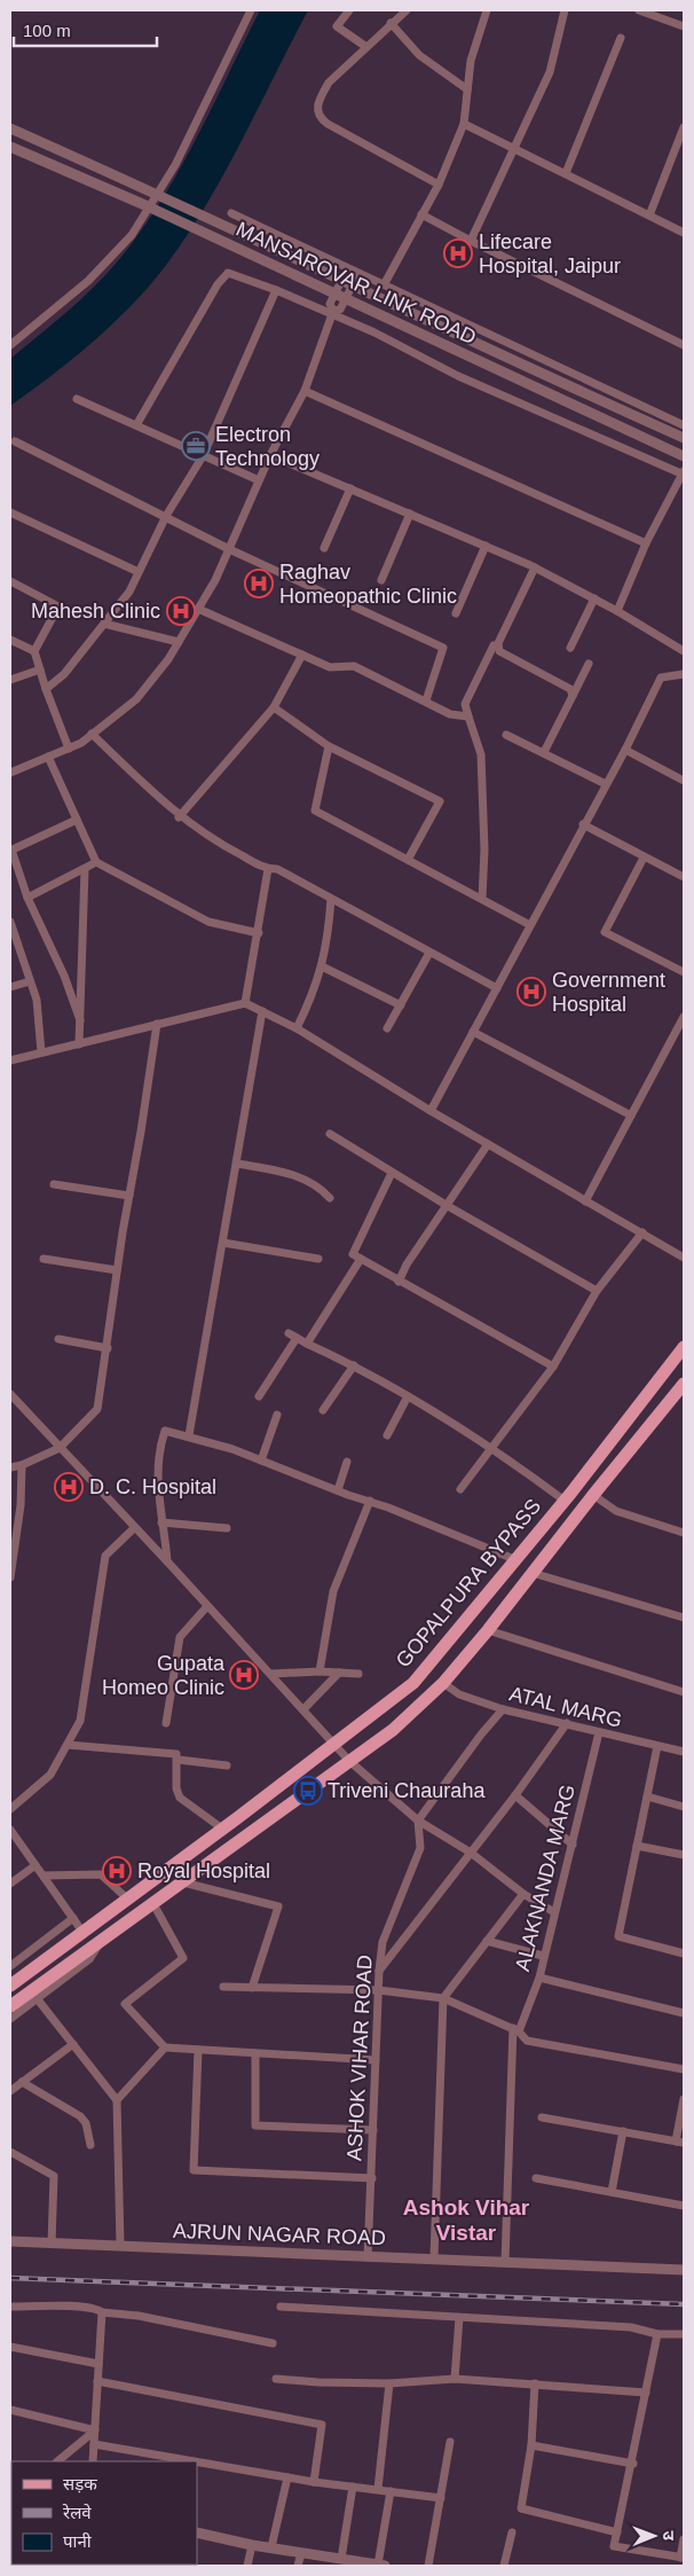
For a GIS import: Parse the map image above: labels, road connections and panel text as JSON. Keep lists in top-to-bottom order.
{
  "streets": {
    "main road": ["GOPALPURA BYPASS"],
    "street": [
      "MANSAROVAR LINK ROAD",
      "ATAL MARG",
      "ALAKNANDA MARG",
      "ASHOK VIHAR ROAD",
      "AJRUN NAGAR ROAD"
    ]
  },
  "crossings": [
    ["GOPALPURA BYPASS", "ATAL MARG"],
    ["ATAL MARG", "ALAKNANDA MARG"],
    ["ALAKNANDA MARG", "AJRUN NAGAR ROAD"],
    ["ASHOK VIHAR ROAD", "AJRUN NAGAR ROAD"]
  ],
  "districts": ["Ashok Vihar Vistar"],
  "places": {
    "hospital": [
      "Lifecare Hospital, Jaipur",
      "Raghav Homeopathic Clinic",
      "Mahesh Clinic",
      "Government Hospital",
      "D. C. Hospital",
      "Gupata Homeo Clinic",
      "Royal Hospital"
    ],
    "office": ["Electron Technology"],
    "bus stop": ["Triveni Chauraha"]
  },
  "legend": ["सड़क", "रेलवे", "पानी"],
  "scale_bar": "100 m",
  "north": "right"
}
